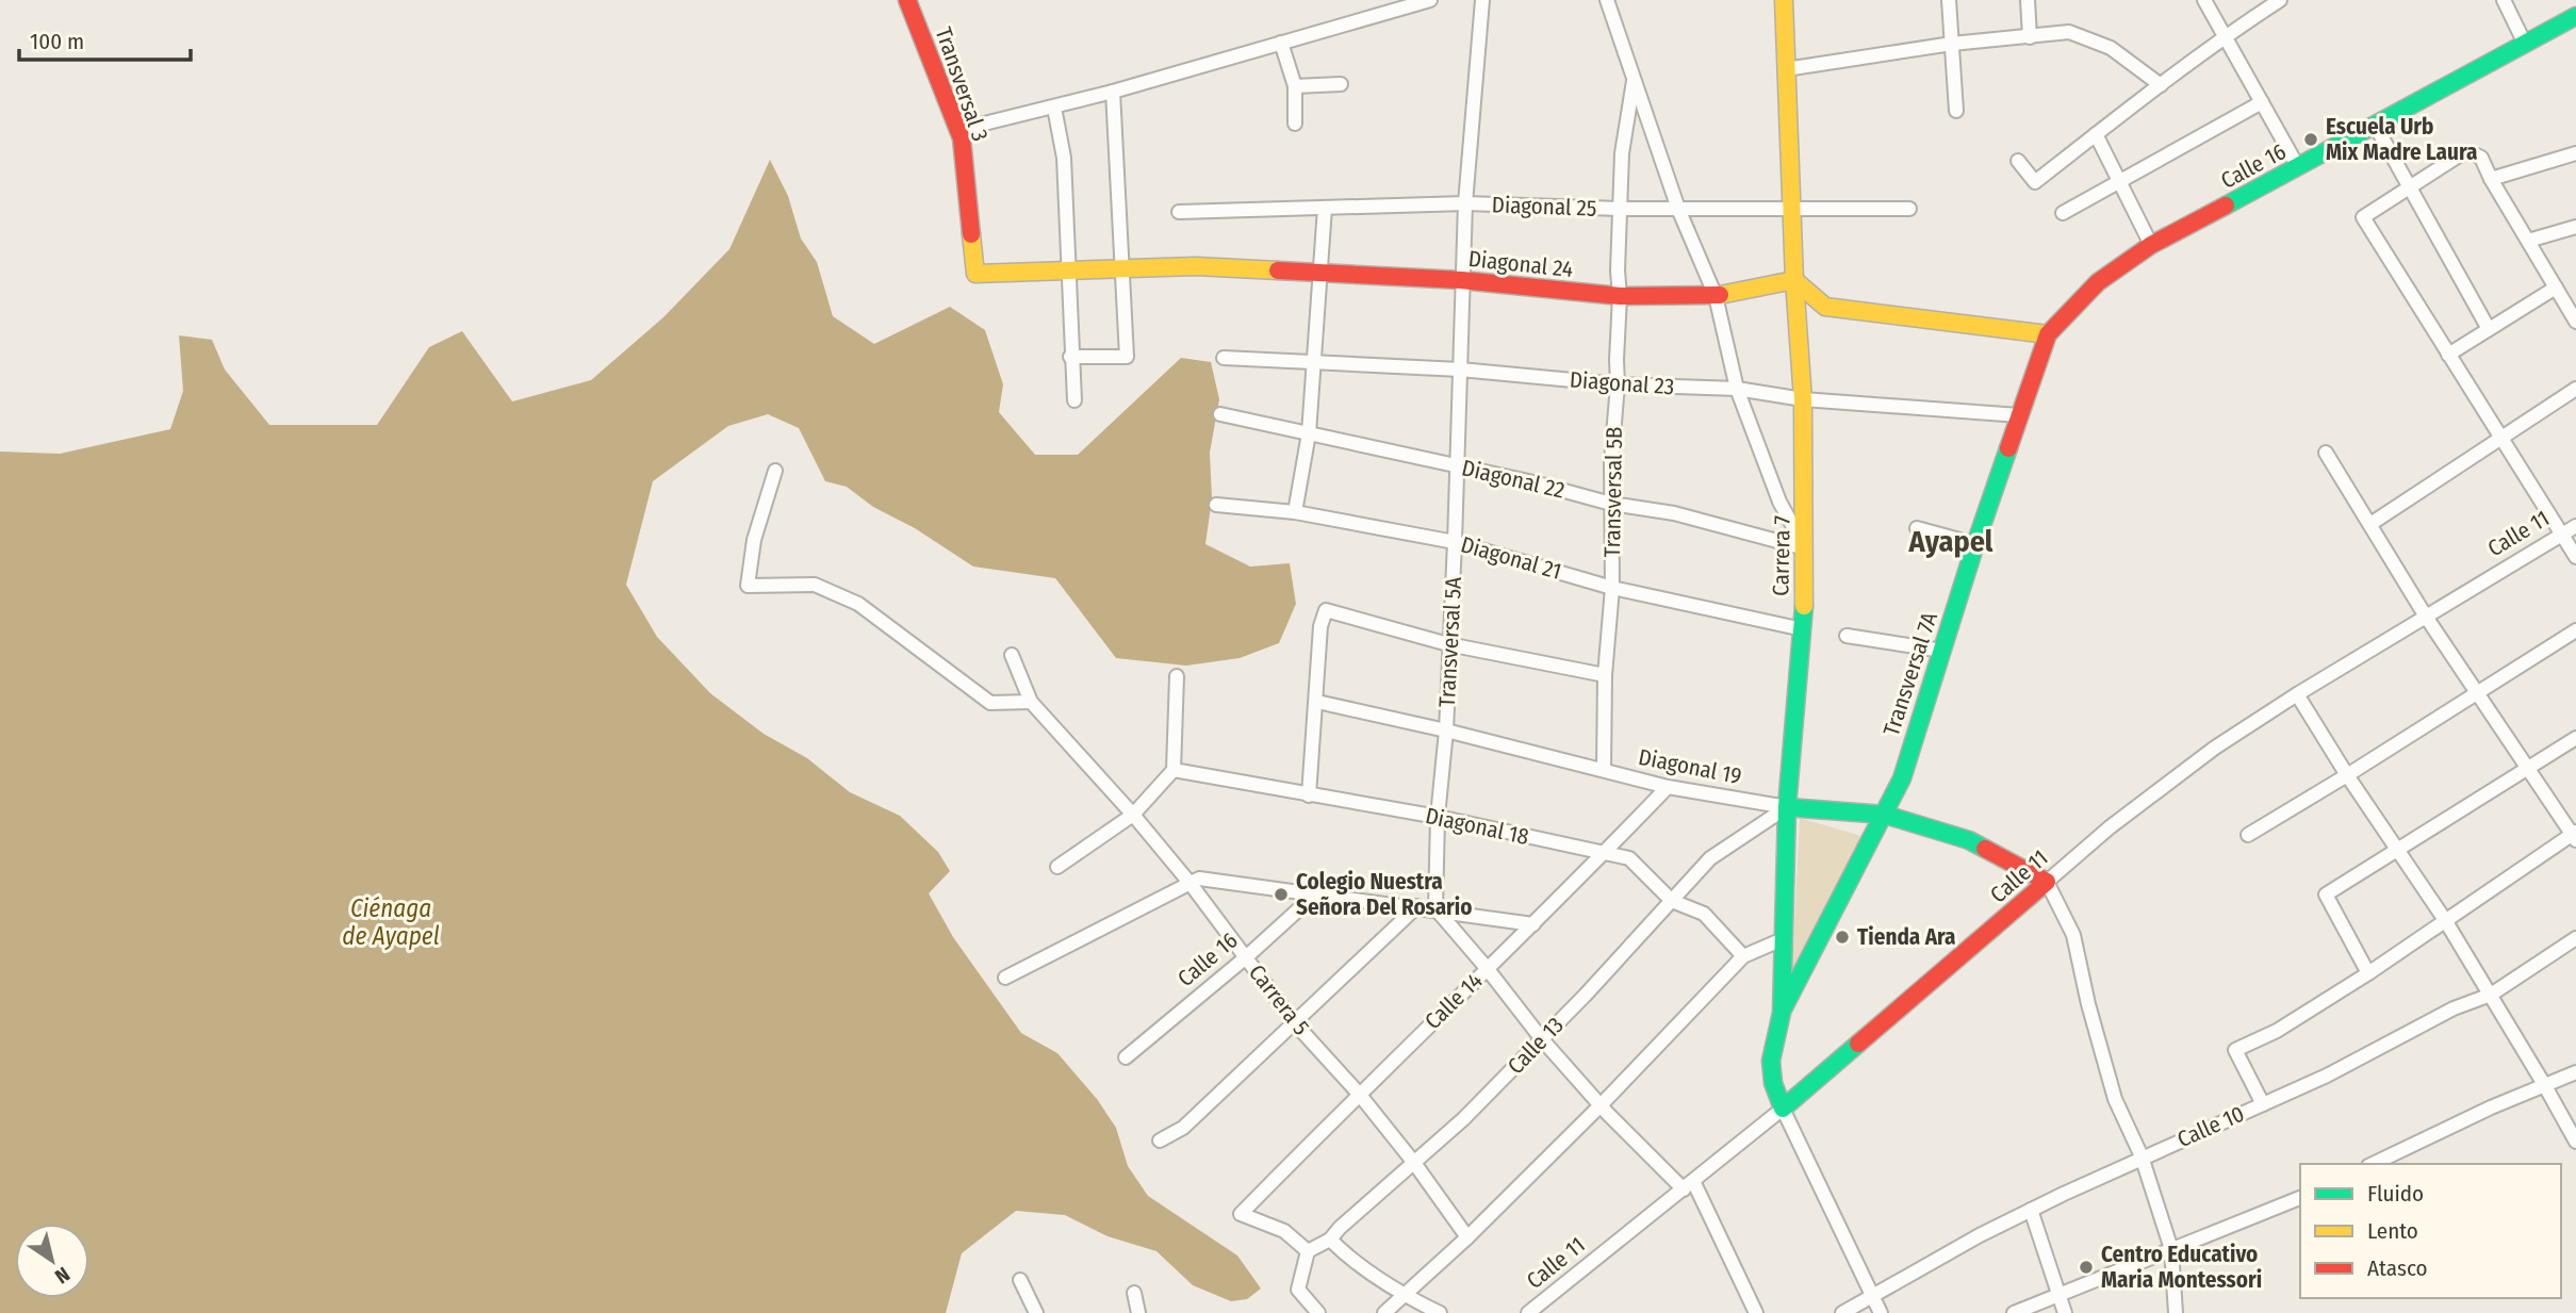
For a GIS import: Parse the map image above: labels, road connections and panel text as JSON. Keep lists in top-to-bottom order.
{
  "streets": {
    "street": [
      "Transversal 3",
      "Calle 16",
      "Diagonal 25",
      "Diagonal 24",
      "Diagonal 23",
      "Diagonal 22",
      "Transversal 5B",
      "Calle 11",
      "Carrera 7",
      "Diagonal 21",
      "Transversal 5A",
      "Transversal 7A",
      "Diagonal 19",
      "Diagonal 18",
      "Carrera 5",
      "Calle 14",
      "Calle 13",
      "Calle 10"
    ]
  },
  "crossings": [
    ["Transversal 3", "Diagonal 24"],
    ["Calle 16", "Transversal 7A"],
    ["Calle 16", "Carrera 5"],
    ["Diagonal 25", "Transversal 5B"],
    ["Diagonal 25", "Carrera 7"],
    ["Diagonal 25", "Transversal 5A"],
    ["Diagonal 24", "Transversal 5B"],
    ["Diagonal 24", "Carrera 7"],
    ["Diagonal 24", "Transversal 5A"],
    ["Diagonal 23", "Transversal 5B"],
    ["Diagonal 23", "Carrera 7"],
    ["Diagonal 23", "Transversal 5A"],
    ["Diagonal 23", "Transversal 7A"],
    ["Diagonal 22", "Transversal 5B"],
    ["Diagonal 22", "Carrera 7"],
    ["Diagonal 22", "Transversal 5A"],
    ["Transversal 5B", "Diagonal 21"],
    ["Transversal 5B", "Diagonal 19"],
    ["Calle 11", "Carrera 7"],
    ["Calle 11", "Diagonal 19"],
    ["Carrera 7", "Diagonal 21"],
    ["Carrera 7", "Transversal 7A"],
    ["Carrera 7", "Diagonal 19"],
    ["Carrera 7", "Calle 13"],
    ["Diagonal 21", "Transversal 5A"],
    ["Transversal 5A", "Diagonal 19"],
    ["Transversal 5A", "Diagonal 18"],
    ["Transversal 7A", "Diagonal 19"],
    ["Diagonal 19", "Calle 14"],
    ["Diagonal 19", "Calle 13"],
    ["Diagonal 18", "Calle 14"],
    ["Diagonal 18", "Calle 13"],
    ["Carrera 5", "Calle 14"],
    ["Carrera 5", "Calle 13"],
    ["Calle 14", "Calle 13"]
  ],
  "districts": ["Ayapel"],
  "water": ["Ciénaga de Ayapel"],
  "places": [
    "Escuela Urb Mix Madre Laura",
    "Colegio Nuestra Señora Del Rosario",
    "Tienda Ara",
    "Centro Educativo Maria Montessori"
  ],
  "legend": ["Fluido", "Lento", "Atasco"],
  "scale_bar": "100 m",
  "north": "bottom right"
}
